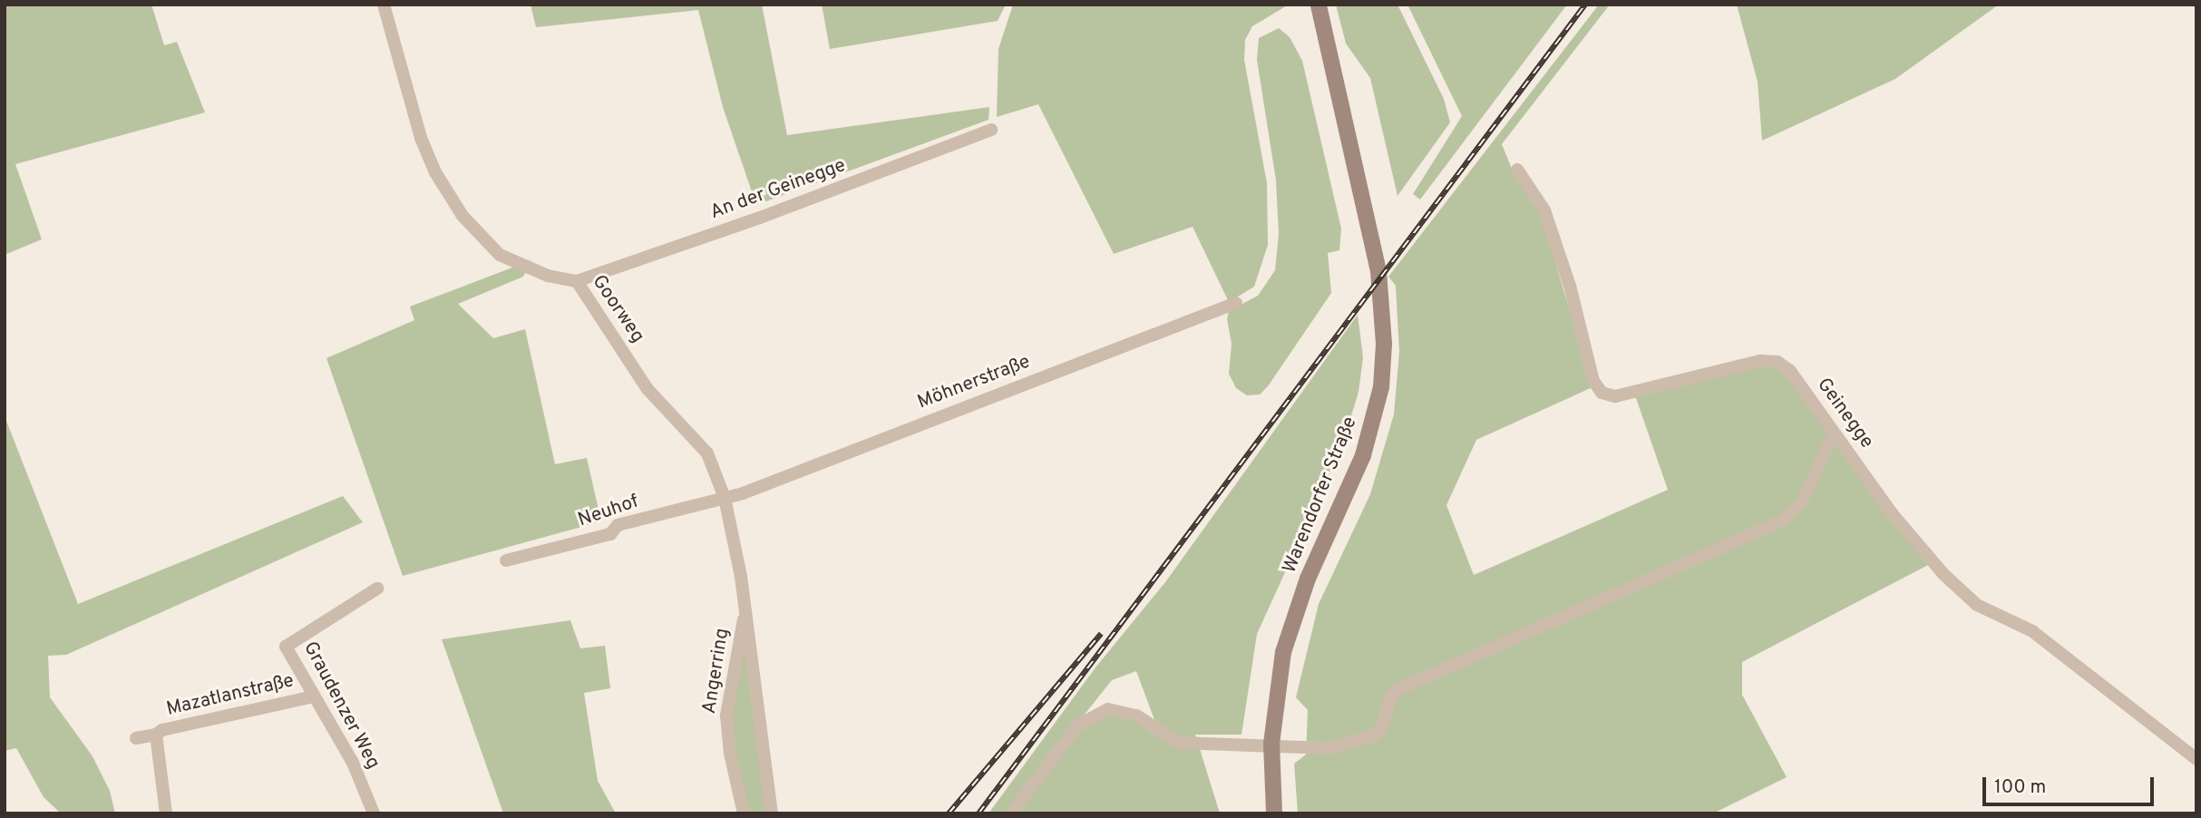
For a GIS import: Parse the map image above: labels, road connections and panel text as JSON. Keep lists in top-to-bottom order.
{
  "streets": {
    "street": [
      "An der Geinegge",
      "Goorweg",
      "Möhnerstraße",
      "Geinegge",
      "Warendorfer Straße",
      "Neuhof",
      "Angerring",
      "Mazatlanstraße",
      "Graudenzer Weg"
    ]
  },
  "crossings": [
    ["An der Geinegge", "Goorweg"],
    ["Goorweg", "Möhnerstraße"],
    ["Goorweg", "Neuhof"],
    ["Goorweg", "Angerring"],
    ["Möhnerstraße", "Neuhof"],
    ["Möhnerstraße", "Angerring"],
    ["Neuhof", "Angerring"],
    ["Mazatlanstraße", "Graudenzer Weg"]
  ],
  "scale_bar": "100 m"
}
